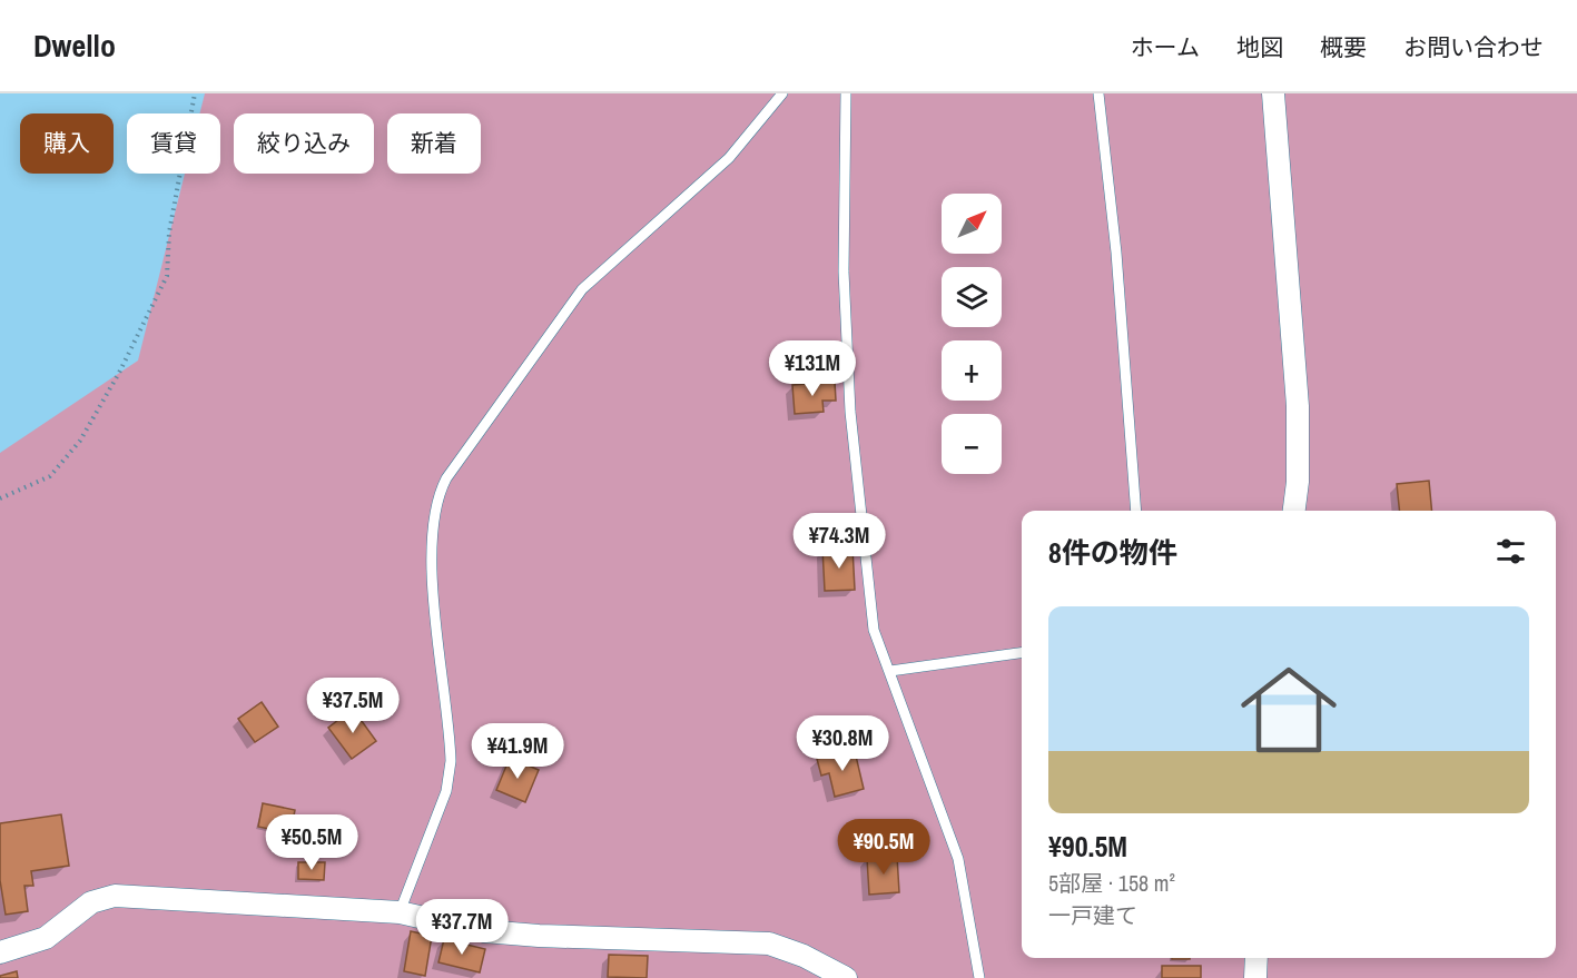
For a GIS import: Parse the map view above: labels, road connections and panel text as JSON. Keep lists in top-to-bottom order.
{
  "north": "top right",
  "page": {
    "header": "Dwello",
    "nav": [
      "ホーム",
      "地図",
      "概要",
      "お問い合わせ"
    ],
    "chip": [
      "購入",
      "賃貸",
      "絞り込み",
      "新着"
    ],
    "map_buttons": ["+", "−"],
    "price": [
      "¥131M",
      "¥74.3M",
      "¥37.5M",
      "¥30.8M",
      "¥41.9M",
      "¥50.5M",
      "¥90.5M",
      "¥37.7M"
    ],
    "heading": "8件の物件",
    "list": [
      {
        "name": "¥90.5M",
        "note": "5部屋 · 158 m² · 一戸建て"
      }
    ]
  }
}
